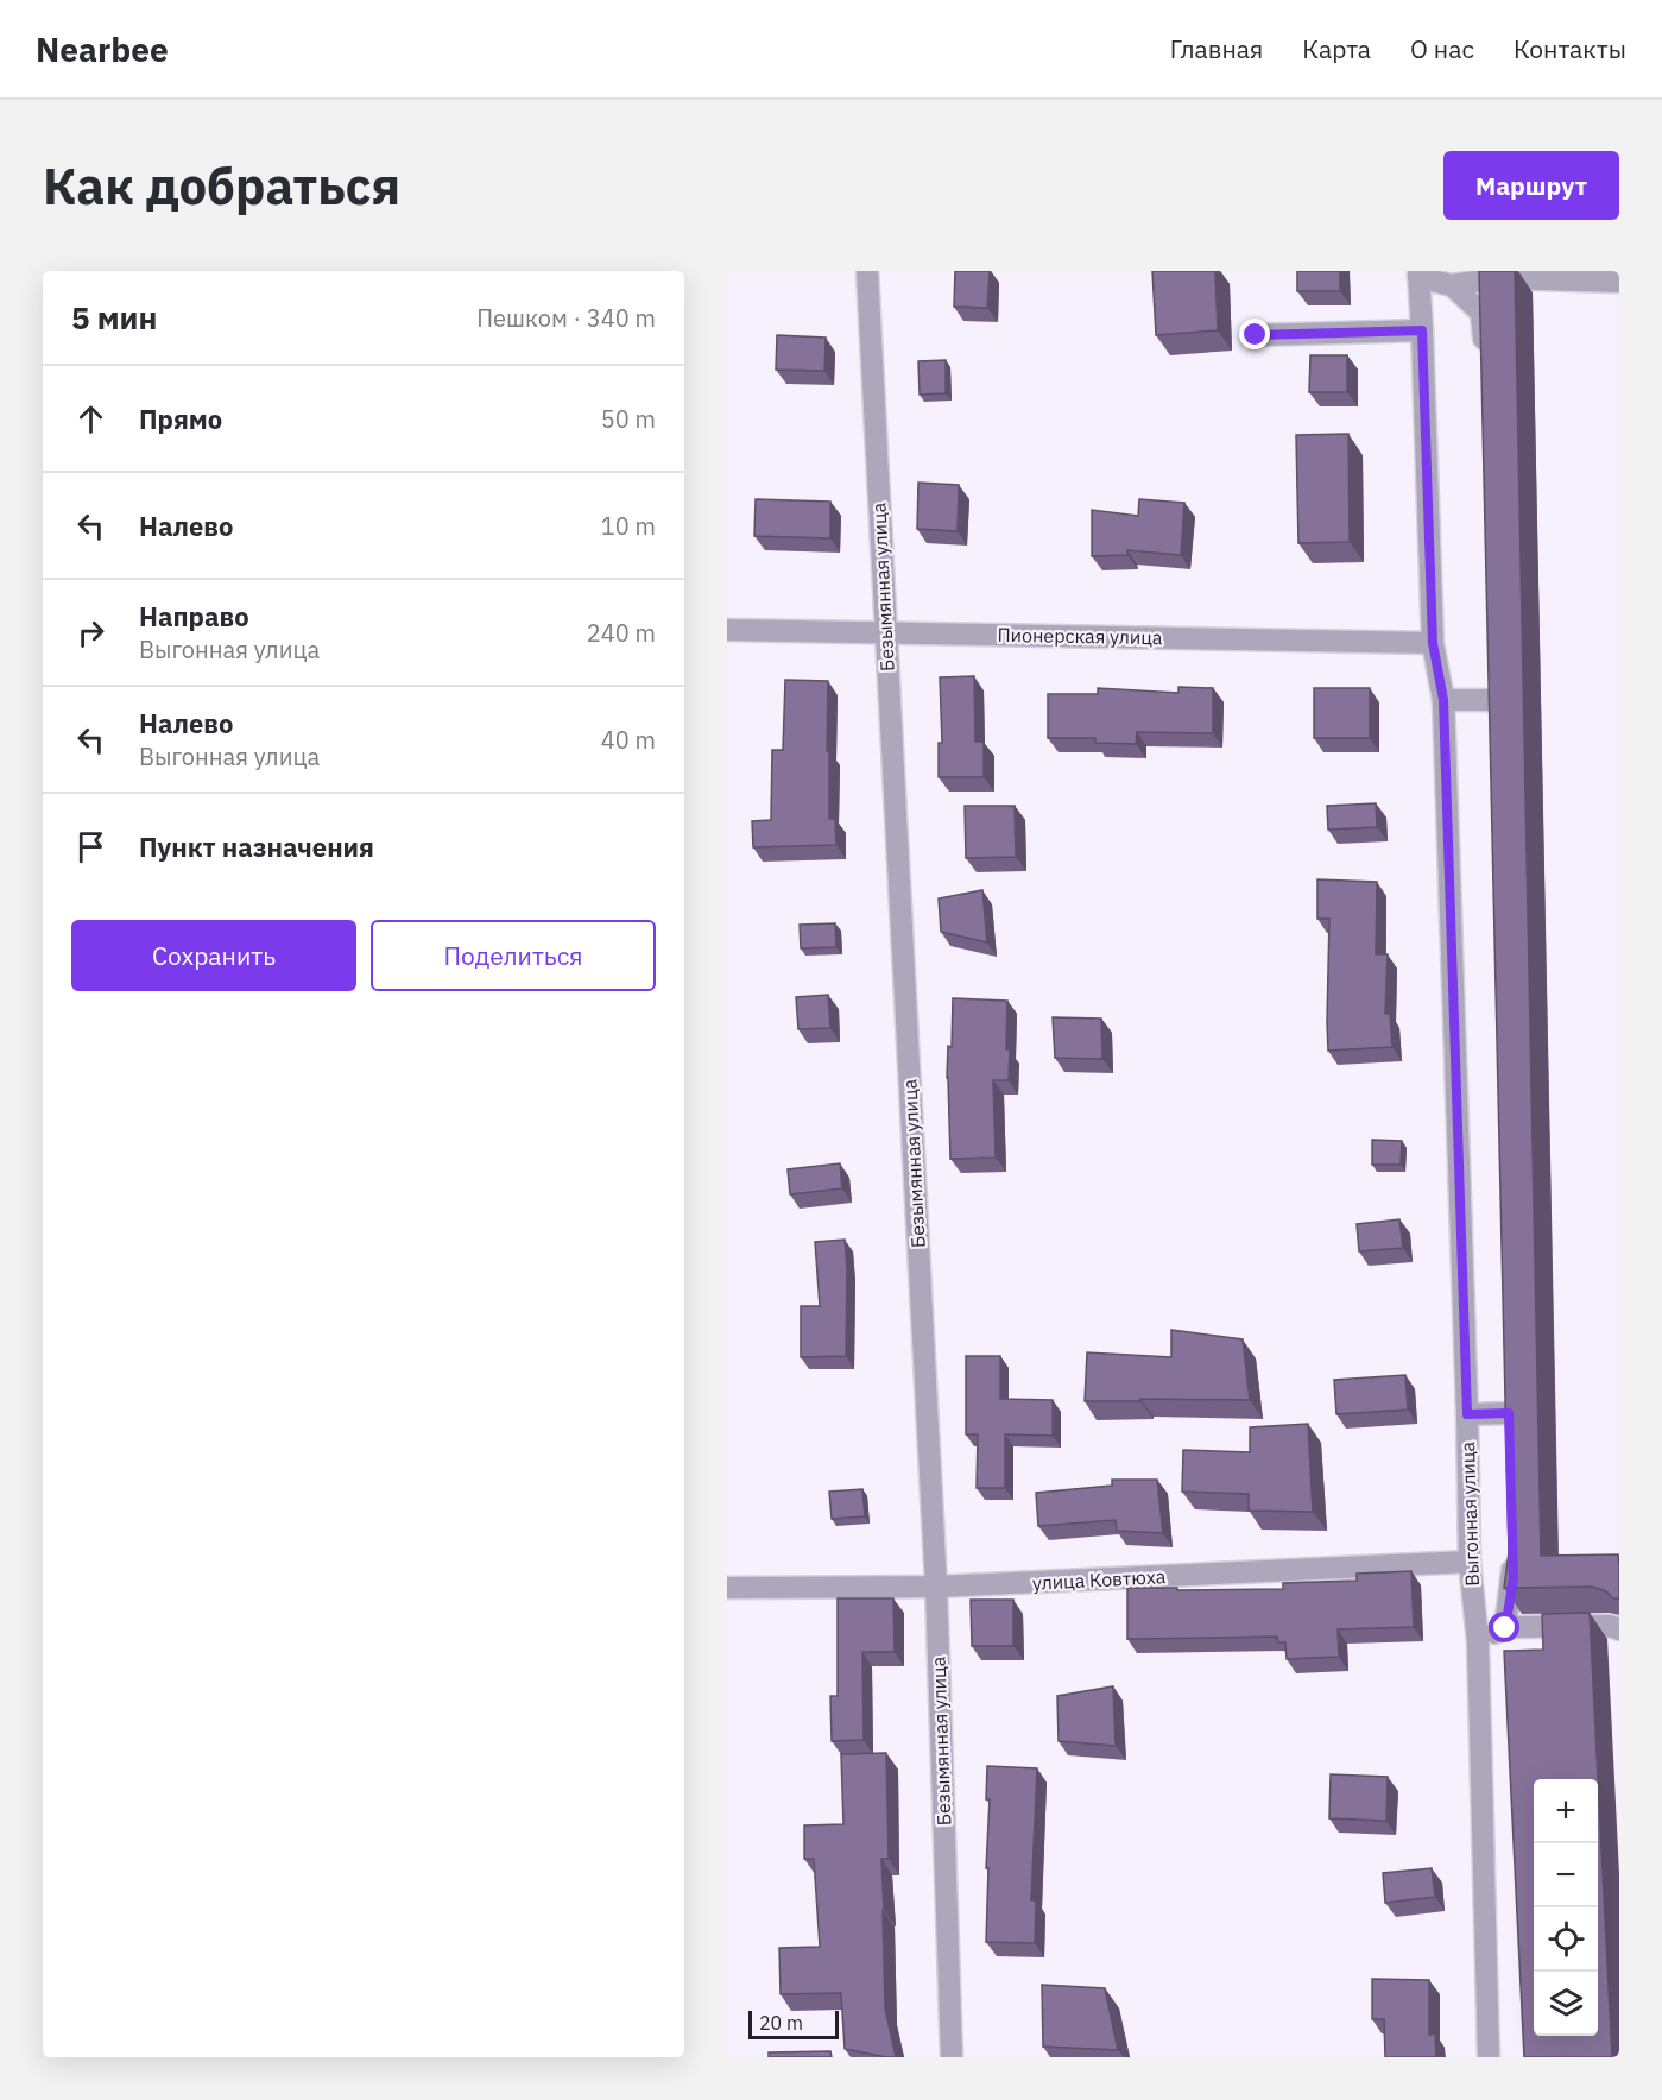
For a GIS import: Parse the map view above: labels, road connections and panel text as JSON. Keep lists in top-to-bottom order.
{
  "streets": {
    "street": [
      "Безымянная улица",
      "Пионерская улица",
      "Выгонная улица",
      "улица Ковтюха"
    ]
  },
  "crossings": [
    ["Безымянная улица", "Пионерская улица"],
    ["Безымянная улица", "улица Ковтюха"],
    ["Пионерская улица", "Выгонная улица"],
    ["Выгонная улица", "улица Ковтюха"]
  ],
  "scale_bar": "20 m",
  "page": {
    "header": "Nearbee",
    "nav": [
      "Главная",
      "Карта",
      "О нас",
      "Контакты"
    ],
    "buttons": [
      "Маршрут",
      ["Сохранить", "Поделиться"]
    ],
    "title": "Как добраться",
    "heading": ["5 мин", "Пешком · 340 m"],
    "list": [
      ["Прямо", "50 m"],
      ["Налево", "10 m"],
      ["Направо", "Выгонная улица", "240 m"],
      ["Налево", "Выгонная улица", "40 m"],
      "Пункт назначения"
    ],
    "map_buttons": ["+", "−"],
    "scale": "20 m"
  }
}
